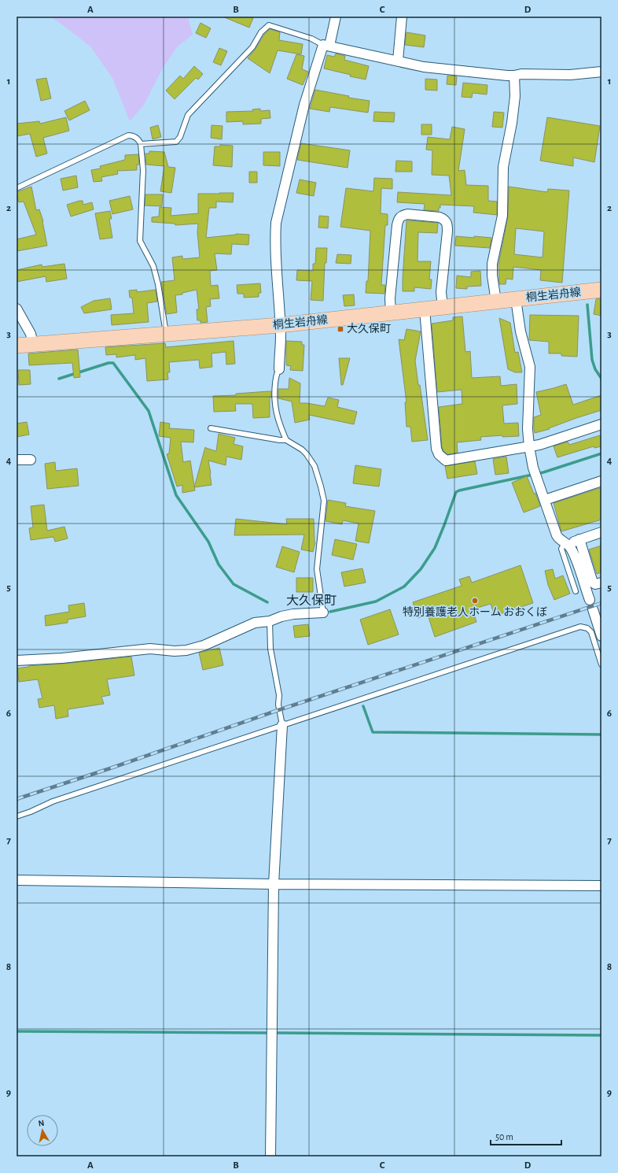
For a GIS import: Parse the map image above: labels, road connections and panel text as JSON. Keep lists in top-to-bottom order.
{
  "streets": {
    "main road": ["桐生岩舟線"]
  },
  "districts": ["大久保町"],
  "places": {
    "transit": ["大久保町"],
    "other": ["特別養護老人ホーム おおくぼ"]
  },
  "scale_bar": "50 m",
  "north": "top",
  "grid": {
    "columns": [
      "A",
      "B",
      "C",
      "D"
    ],
    "rows": [
      "1",
      "2",
      "3",
      "4",
      "5",
      "6",
      "7",
      "8",
      "9"
    ]
  }
}
